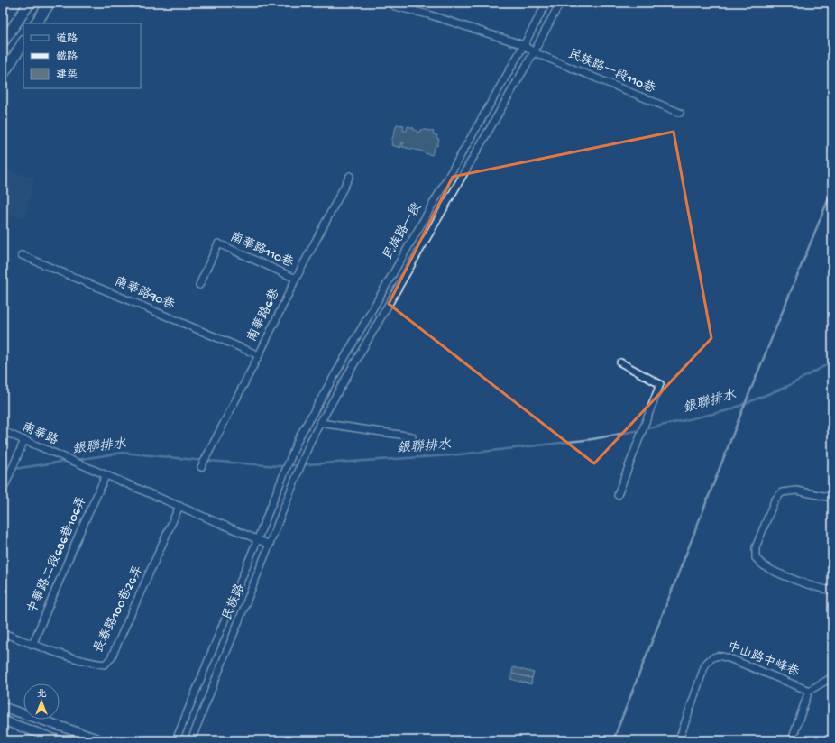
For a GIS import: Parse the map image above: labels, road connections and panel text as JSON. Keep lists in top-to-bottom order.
{
  "streets": {
    "street": [
      "民族路一段110巷",
      "民族路一段",
      "南華路110巷",
      "南華路90巷",
      "南華路6巷",
      "南華路",
      "中華路二段686巷106弄",
      "民族路",
      "長春路100巷26弄",
      "中山路中峰巷"
    ]
  },
  "crossings": [
    ["民族路一段110巷", "民族路一段"],
    ["民族路一段", "民族路"],
    ["南華路110巷", "南華路6巷"],
    ["南華路90巷", "南華路6巷"],
    ["南華路", "中華路二段686巷106弄"],
    ["南華路", "民族路"],
    ["南華路", "長春路100巷26弄"],
    ["中華路二段686巷106弄", "長春路100巷26弄"]
  ],
  "water": ["銀聯排水"],
  "legend": ["道路", "鐵路", "建築"],
  "north": "top"
}
